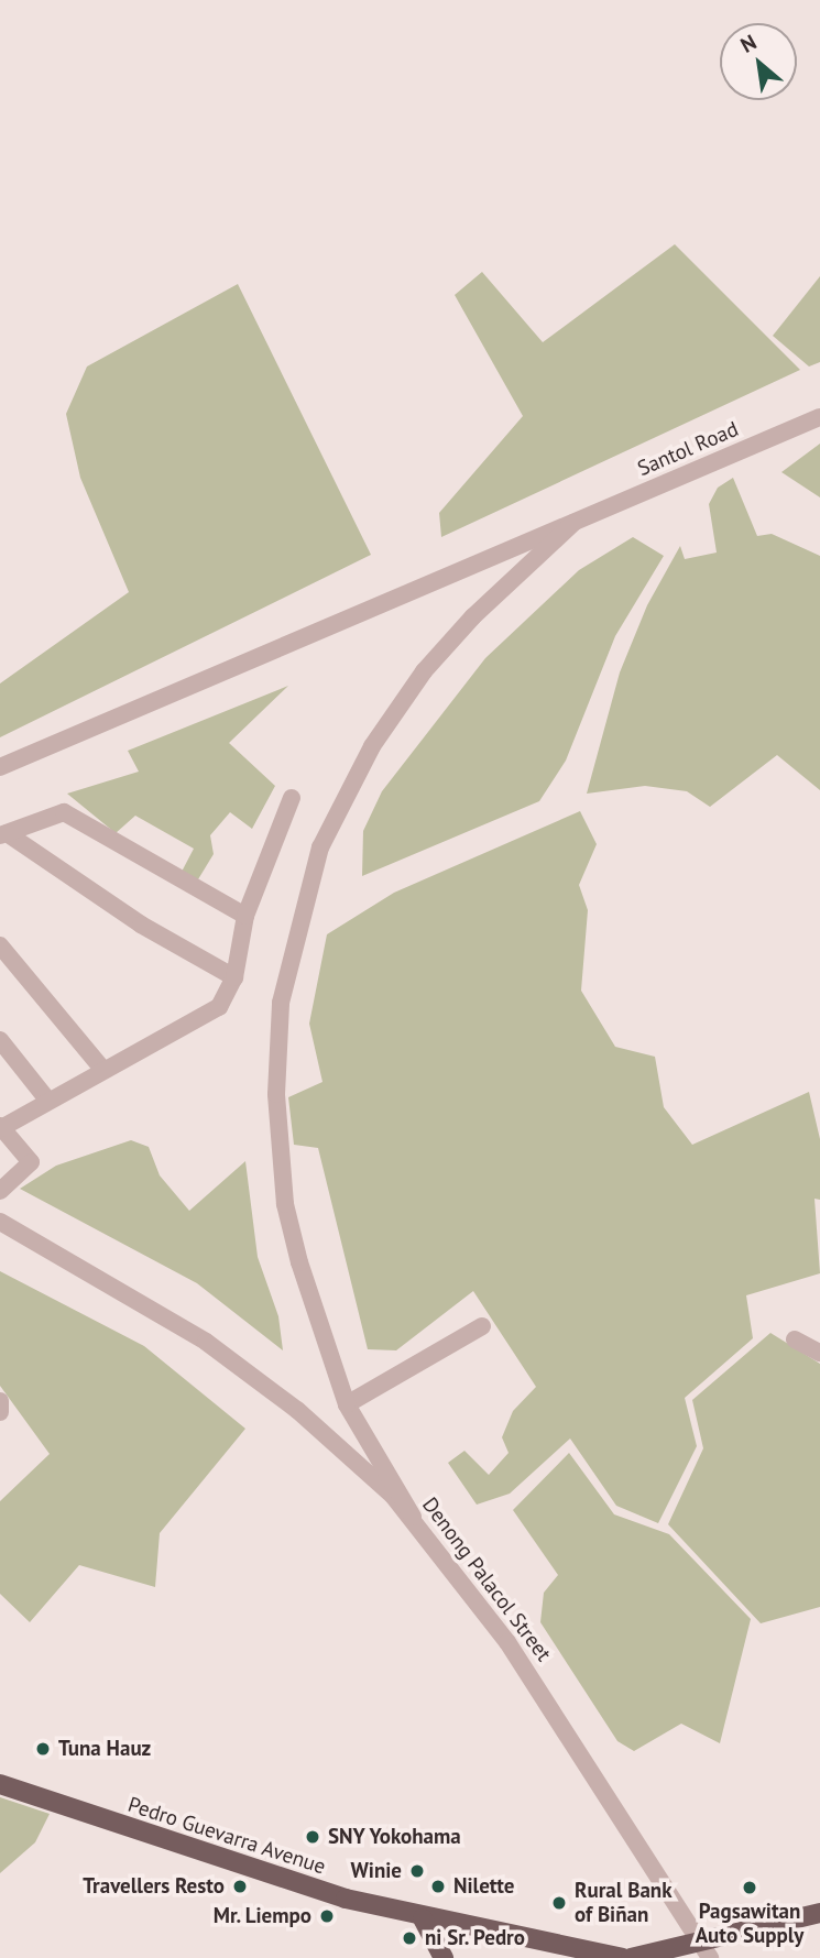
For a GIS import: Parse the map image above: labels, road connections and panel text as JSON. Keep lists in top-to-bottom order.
{
  "streets": {
    "main road": ["Pedro Guevarra Avenue"],
    "street": ["Santol Road", "Denong Palacol Street"]
  },
  "places": [
    "Tuna Hauz",
    "SNY Yokohama",
    "Winie",
    "Travellers Resto",
    "Nilette",
    "Pagsawitan Auto Supply",
    "Rural Bank of Biñan",
    "Mr. Liempo",
    "ni Sr. Pedro"
  ],
  "north": "top left"
}
